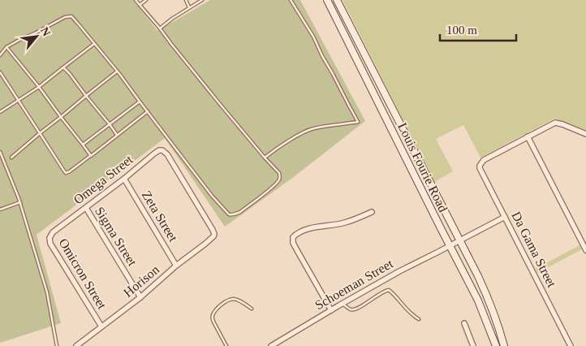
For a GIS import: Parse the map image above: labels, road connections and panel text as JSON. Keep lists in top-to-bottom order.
{
  "streets": {
    "main road": ["Louis Fourie Road"],
    "street": [
      "Omega Street",
      "Zeta Street",
      "Sigma Street",
      "Da Gama Street",
      "Omicron Street",
      "Horison",
      "Schoeman Street"
    ]
  },
  "crossings": [
    ["Louis Fourie Road", "Schoeman Street"],
    ["Omega Street", "Zeta Street"],
    ["Omega Street", "Sigma Street"],
    ["Omega Street", "Omicron Street"],
    ["Omega Street", "Horison"],
    ["Zeta Street", "Horison"],
    ["Sigma Street", "Horison"],
    ["Da Gama Street", "Schoeman Street"],
    ["Omicron Street", "Horison"]
  ],
  "scale_bar": "100 m",
  "north": "top right"
}
